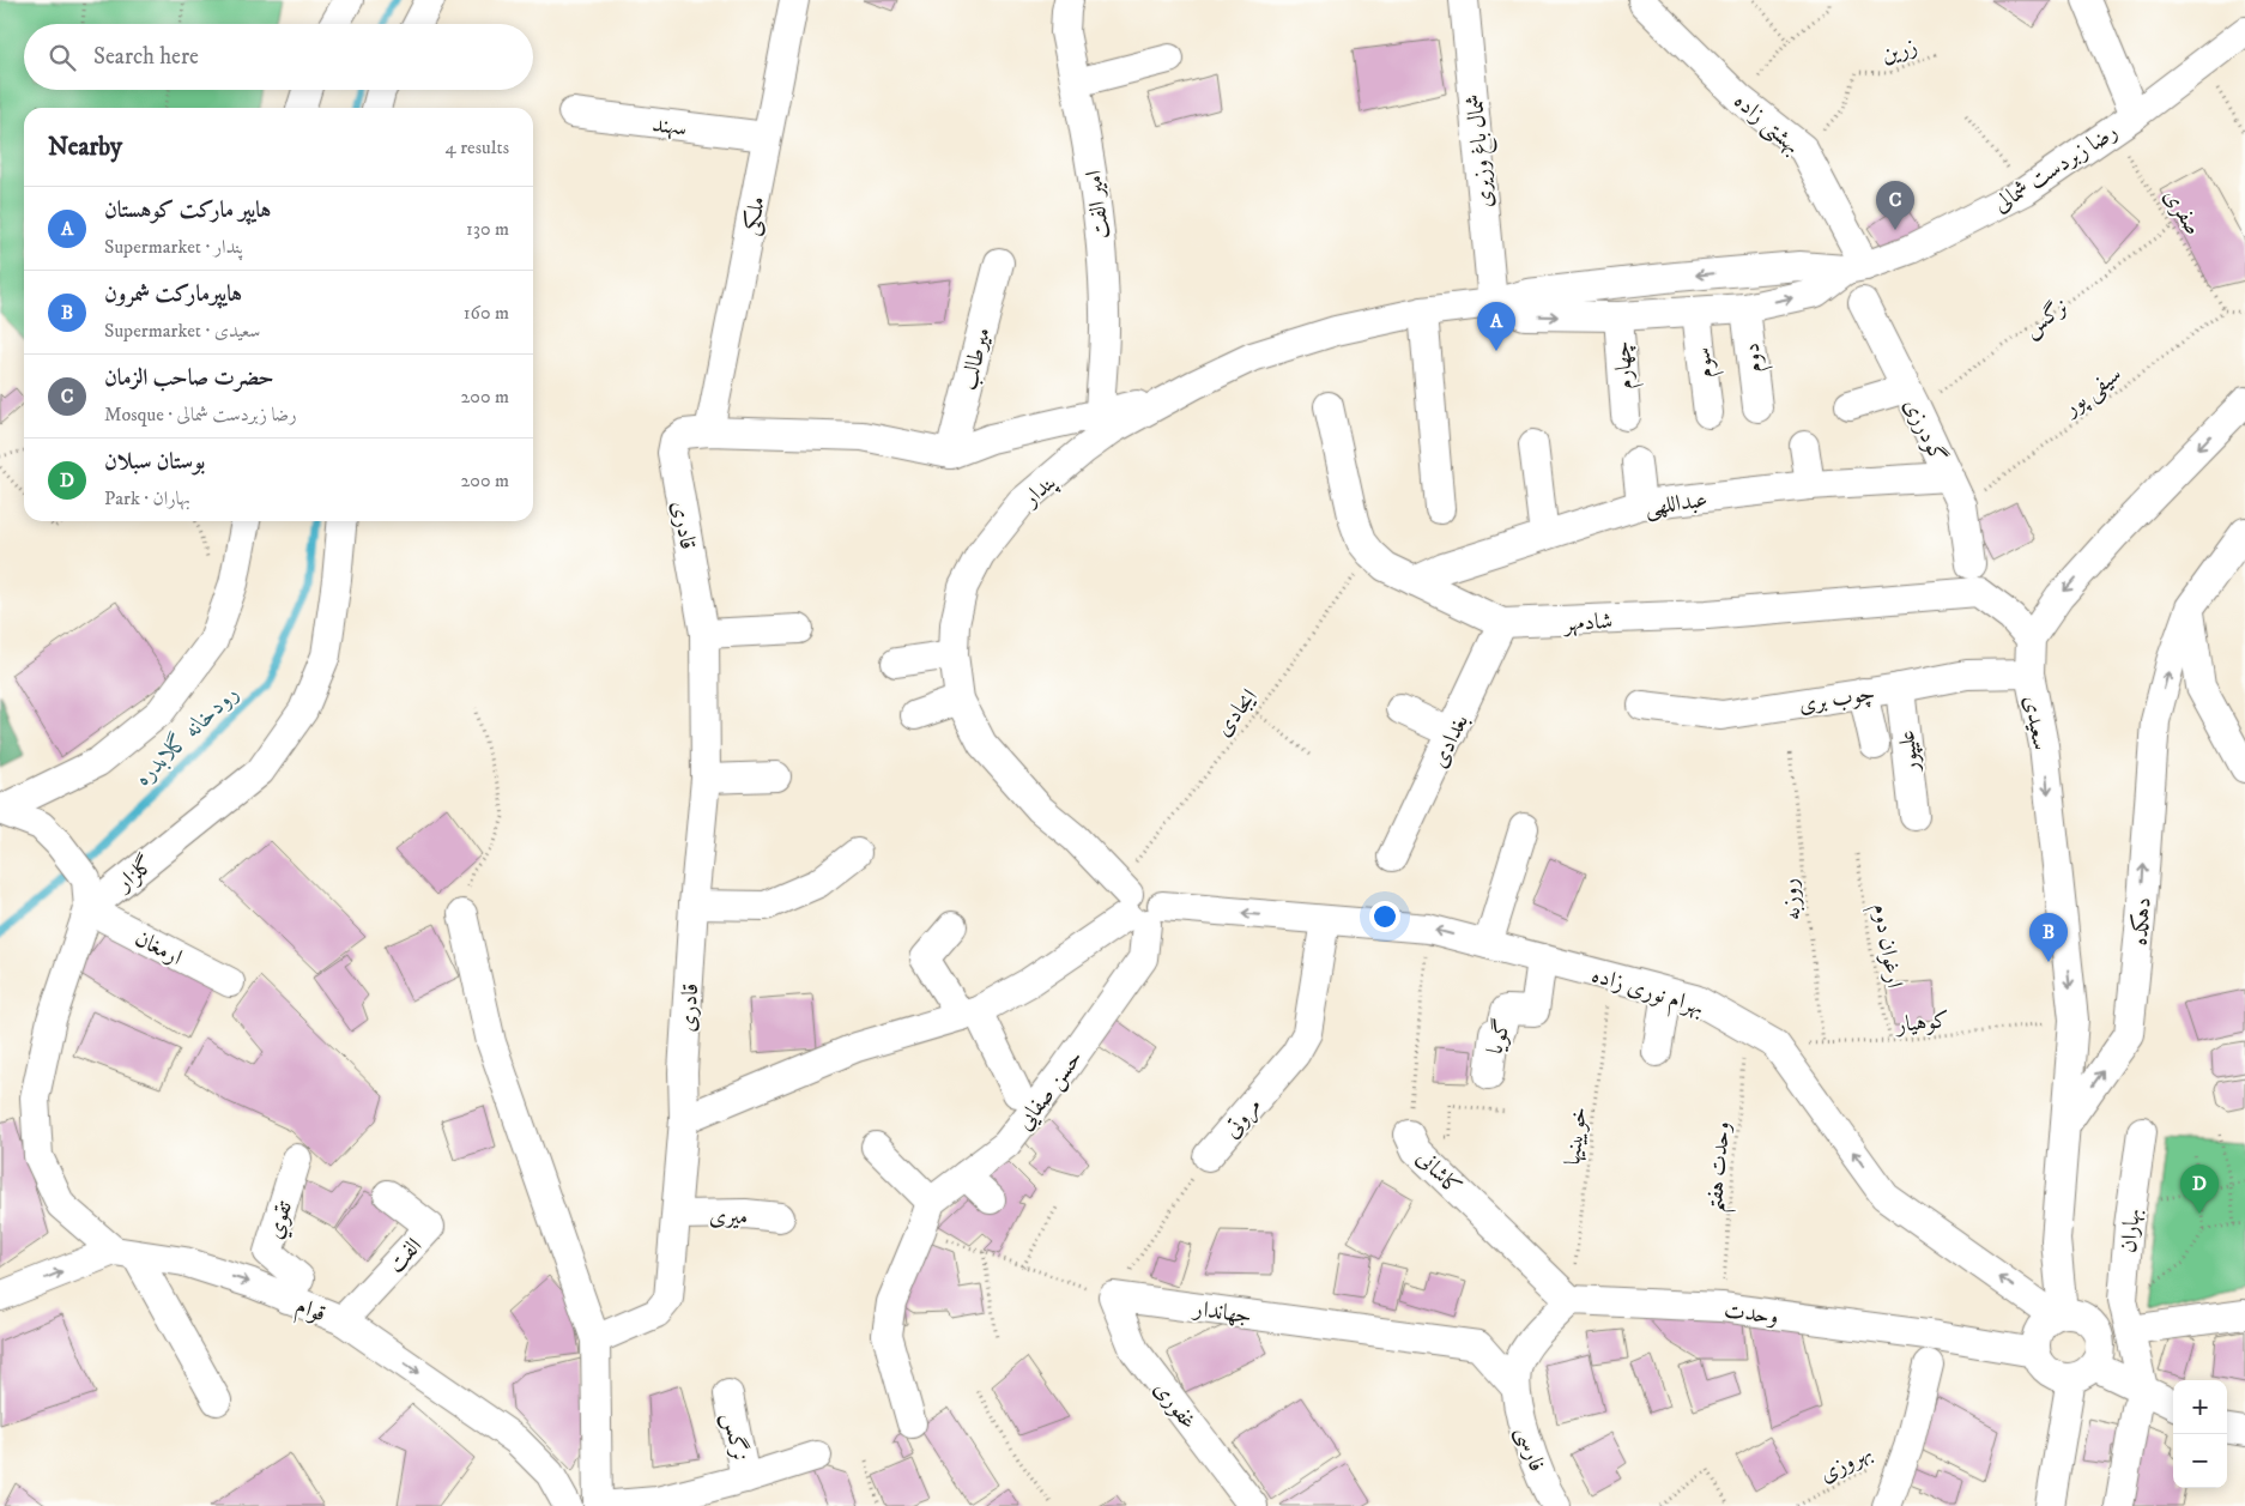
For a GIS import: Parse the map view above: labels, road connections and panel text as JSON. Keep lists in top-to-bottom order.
{
  "streets": {
    "street": [
      "بهشتی زاده",
      "سهند",
      "شمال باغ وزیری",
      "رضا زبردست شمالی",
      "امیر الفت",
      "ملکی",
      "نرگس",
      "میرطالب",
      "دوم",
      "سوم",
      "چهارم",
      "گودرزی",
      "پندار",
      "عبداللهی",
      "قادری",
      "شادمهر",
      "چوب بری",
      "سعیدی",
      "بغدادی",
      "علیپور",
      "گلزار",
      "دهکده",
      "ارمغان",
      "بهرام نوری زاده",
      "گویا",
      "حسن صفایی",
      "مروتی",
      "کاشانی",
      "میری",
      "تقوي",
      "بهاران",
      "الفت",
      "قوام",
      "جهاندار",
      "وحدت",
      "غفوری",
      "فارسی"
    ],
    "path": [
      "زرین",
      "صفری",
      "سیفی پور",
      "ایجادی",
      "روزبه",
      "ارغوان دوم",
      "کوهیار",
      "خویینیها",
      "وحدت هفتم",
      "بهروزی"
    ]
  },
  "crossings": [
    ["زرین", "بهشتی زاده"],
    ["بهشتی زاده", "رضا زبردست شمالی"],
    ["بهشتی زاده", "پندار"],
    ["سهند", "ملکی"],
    ["شمال باغ وزیری", "پندار"],
    ["رضا زبردست شمالی", "صفری"],
    ["رضا زبردست شمالی", "پندار"],
    ["صفری", "نرگس"],
    ["صفری", "سیفی پور"],
    ["ملکی", "قادری"],
    ["نرگس", "گودرزی"],
    ["میرطالب", "قادری"],
    ["سیفی پور", "گودرزی"],
    ["گودرزی", "عبداللهی"],
    ["پندار", "ایجادی"],
    ["پندار", "بهرام نوری زاده"],
    ["پندار", "حسن صفایی"],
    ["عبداللهی", "شادمهر"],
    ["قادری", "میری"],
    ["شادمهر", "ایجادی"],
    ["شادمهر", "سعیدی"],
    ["شادمهر", "بغدادی"],
    ["چوب بری", "سعیدی"],
    ["چوب بری", "علیپور"],
    ["ایجادی", "بهرام نوری زاده"],
    ["ایجادی", "حسن صفایی"],
    ["سعیدی", "دهکده"],
    ["سعیدی", "کوهیار"],
    ["گلزار", "ارمغان"],
    ["روزبه", "کوهیار"],
    ["ارغوان دوم", "کوهیار"],
    ["بهرام نوری زاده", "کوهیار"],
    ["بهرام نوری زاده", "گویا"],
    ["بهرام نوری زاده", "حسن صفایی"],
    ["بهرام نوری زاده", "مروتی"],
    ["بهرام نوری زاده", "خویینیها"],
    ["بهرام نوری زاده", "وحدت هفتم"],
    ["بهرام نوری زاده", "کاشانی"],
    ["بهرام نوری زاده", "وحدت"],
    ["مروتی", "جهاندار"],
    ["مروتی", "غفوری"],
    ["خویینیها", "کاشانی"],
    ["خویینیها", "وحدت"],
    ["وحدت هفتم", "وحدت"],
    ["کاشانی", "وحدت"],
    ["تقوي", "قوام"],
    ["الفت", "قوام"],
    ["جهاندار", "غفوری"],
    ["جهاندار", "فارسی"]
  ],
  "one_way": ["دهکده", "بهرام نوری زاده", "قوام"],
  "water": ["رودخانه گلابدره"],
  "page": {
    "search": "Search here",
    "heading": ["Nearby", "4 results"],
    "pins": [
      "C",
      "A",
      "B",
      "D"
    ],
    "list": [
      {
        "mark": "A",
        "name": "هایپر مارکت کوهستان",
        "note": "Supermarket · پندار",
        "value": "130 m"
      },
      {
        "mark": "B",
        "name": "هایپرمارکت شمرون",
        "note": "Supermarket · سعیدی",
        "value": "160 m"
      },
      {
        "mark": "C",
        "name": "حضرت صاحب الزمان",
        "note": "Mosque · رضا زبردست شمالی",
        "value": "200 m"
      },
      {
        "mark": "D",
        "name": "بوستان سبلان",
        "note": "Park · بهاران",
        "value": "200 m"
      }
    ],
    "map_buttons": ["+", "−"]
  }
}
